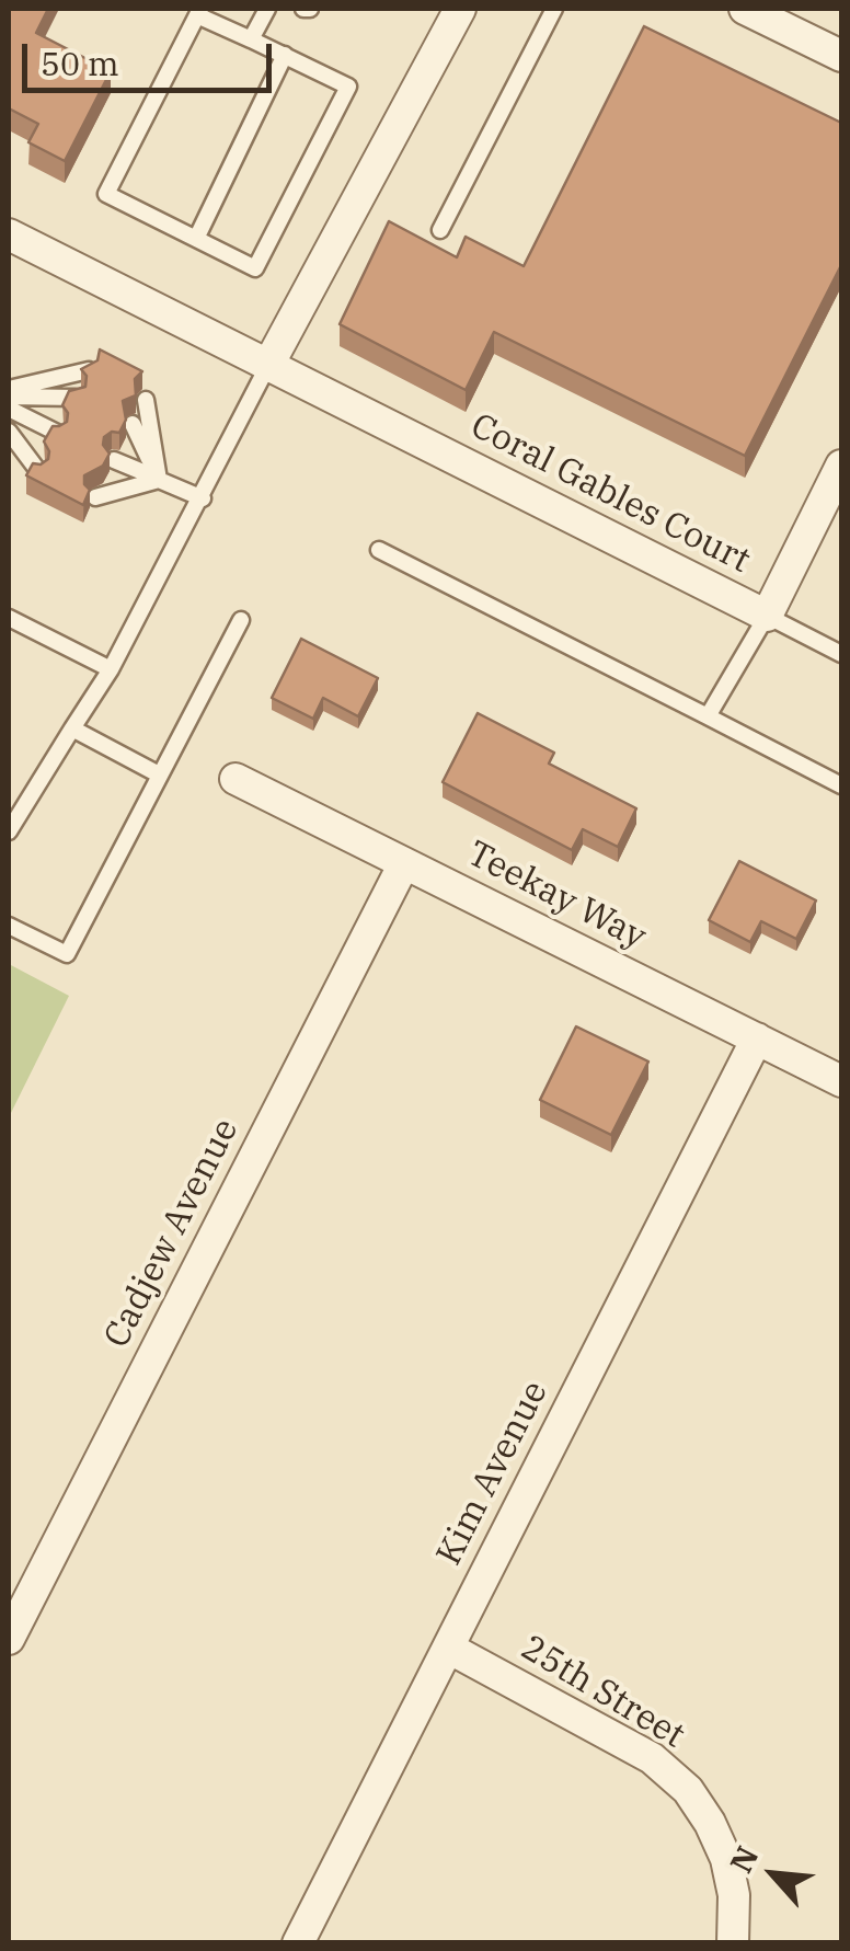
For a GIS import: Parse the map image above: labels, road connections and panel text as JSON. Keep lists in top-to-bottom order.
{
  "streets": {
    "street": [
      "Coral Gables Court",
      "Teekay Way",
      "Cadjew Avenue",
      "Kim Avenue",
      "25th Street"
    ]
  },
  "crossings": [
    ["Teekay Way", "Cadjew Avenue"],
    ["Teekay Way", "Kim Avenue"],
    ["Kim Avenue", "25th Street"]
  ],
  "scale_bar": "50 m",
  "north": "top left"
}
